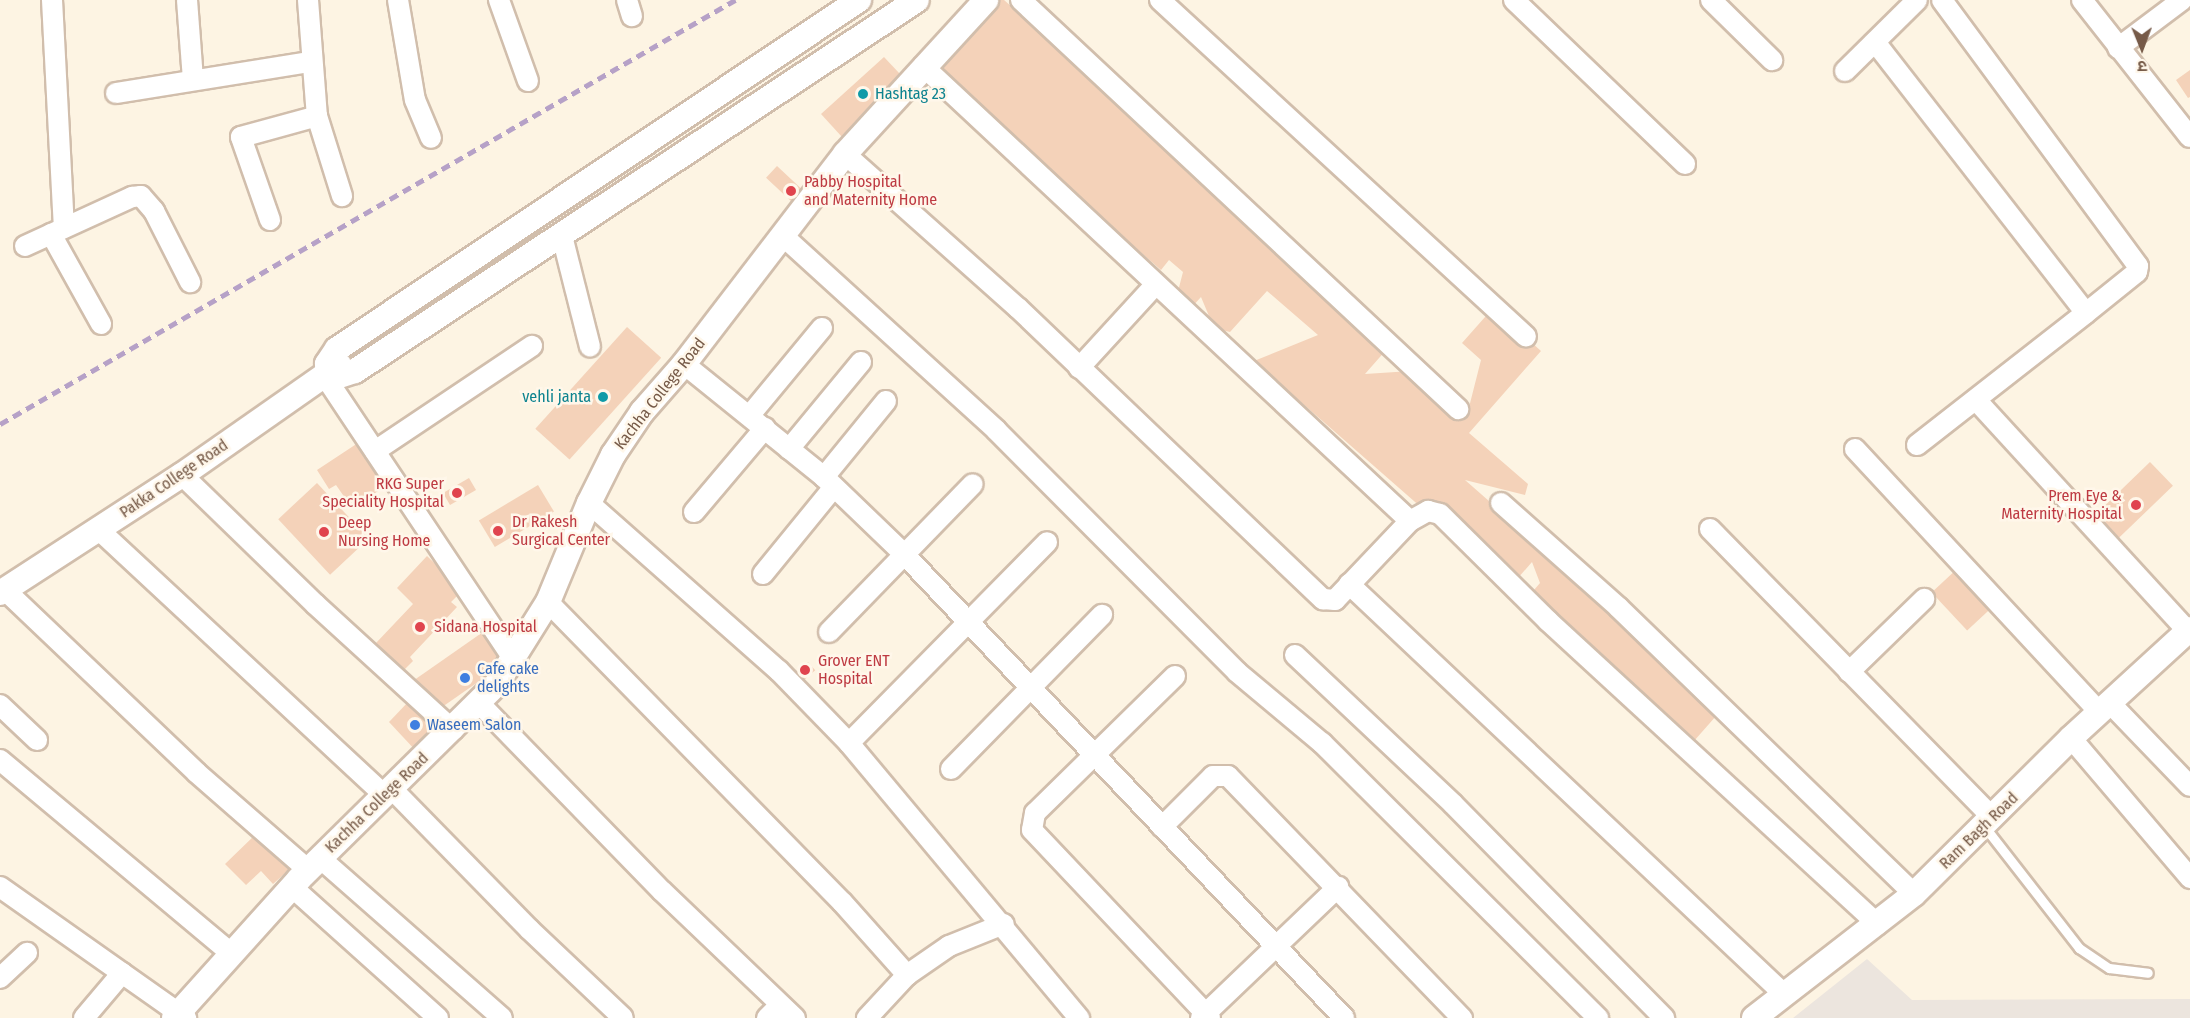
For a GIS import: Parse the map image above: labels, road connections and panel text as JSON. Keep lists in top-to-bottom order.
{
  "streets": {
    "street": ["Kachha College Road", "Pakka College Road", "Ram Bagh Road"]
  },
  "places": [
    "Hashtag 23",
    "Pabby Hospital and Maternity Home",
    "vehli janta",
    "RKG Super Speciality Hospital",
    "Prem Eye & Maternity Hospital",
    "Dr Rakesh Surgical Center",
    "Deep Nursing Home",
    "Sidana Hospital",
    "Grover ENT Hospital",
    "Cafe cake delights",
    "Waseem Salon"
  ],
  "north": "bottom"
}
